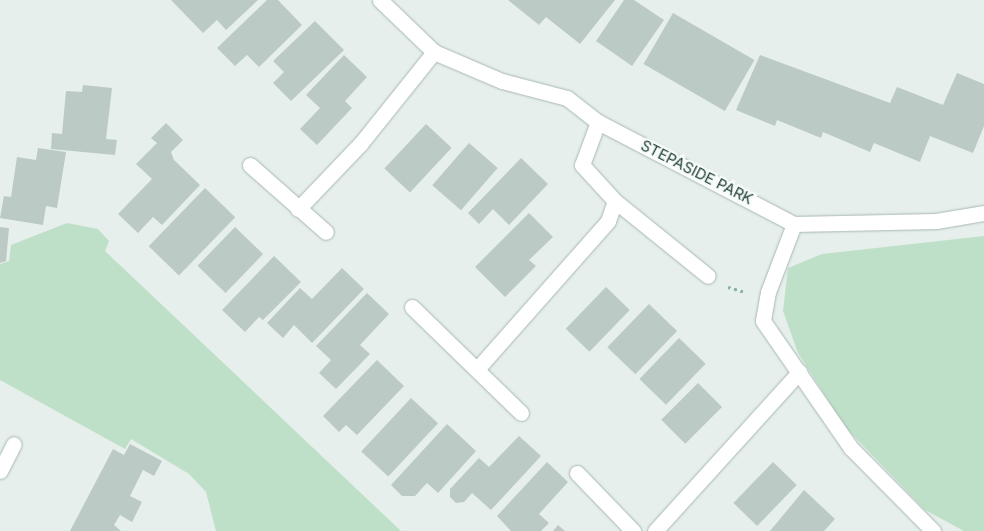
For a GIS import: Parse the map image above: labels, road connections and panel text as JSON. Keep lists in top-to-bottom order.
{
  "streets": {
    "street": ["STEPASIDE PARK"]
  }
}
